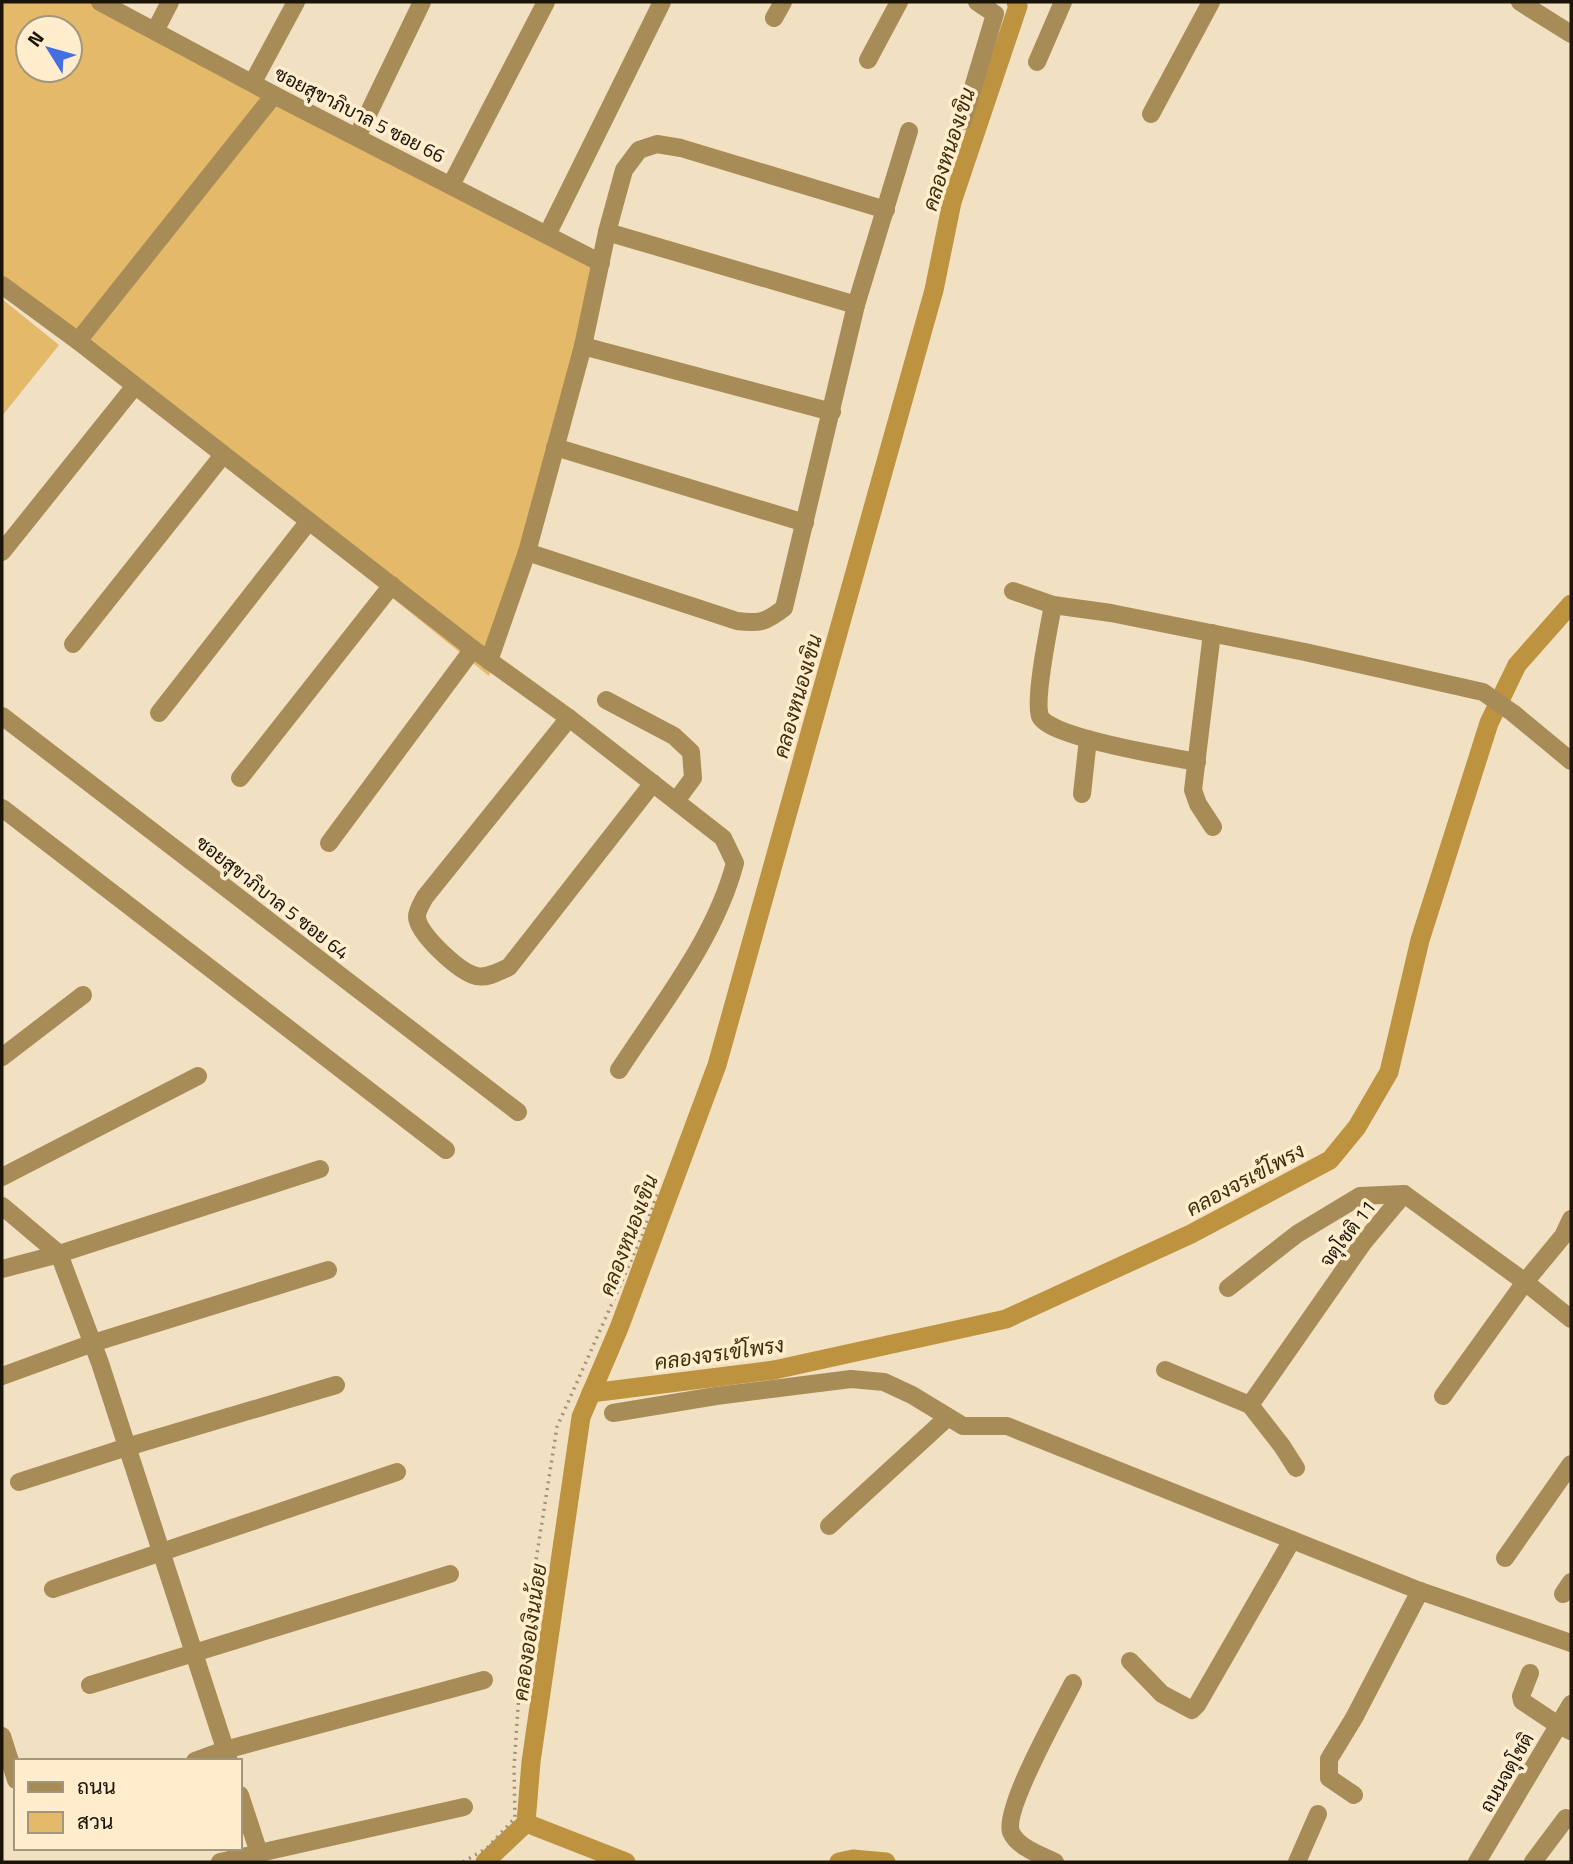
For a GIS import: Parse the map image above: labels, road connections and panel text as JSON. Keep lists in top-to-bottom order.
{
  "streets": {
    "street": [
      "ซอยสุขาภิบาล 5 ซอย 66",
      "ซอยสุขาภิบาล 5 ซอย 64",
      "จตุโชติ 11",
      "ถนนจตุโชติ"
    ]
  },
  "water": ["คลองหนองเขิน", "คลองจรเข้โพรง", "คลองออเงินน้อย"],
  "legend": ["ถนน", "สวน"],
  "north": "top left"
}
